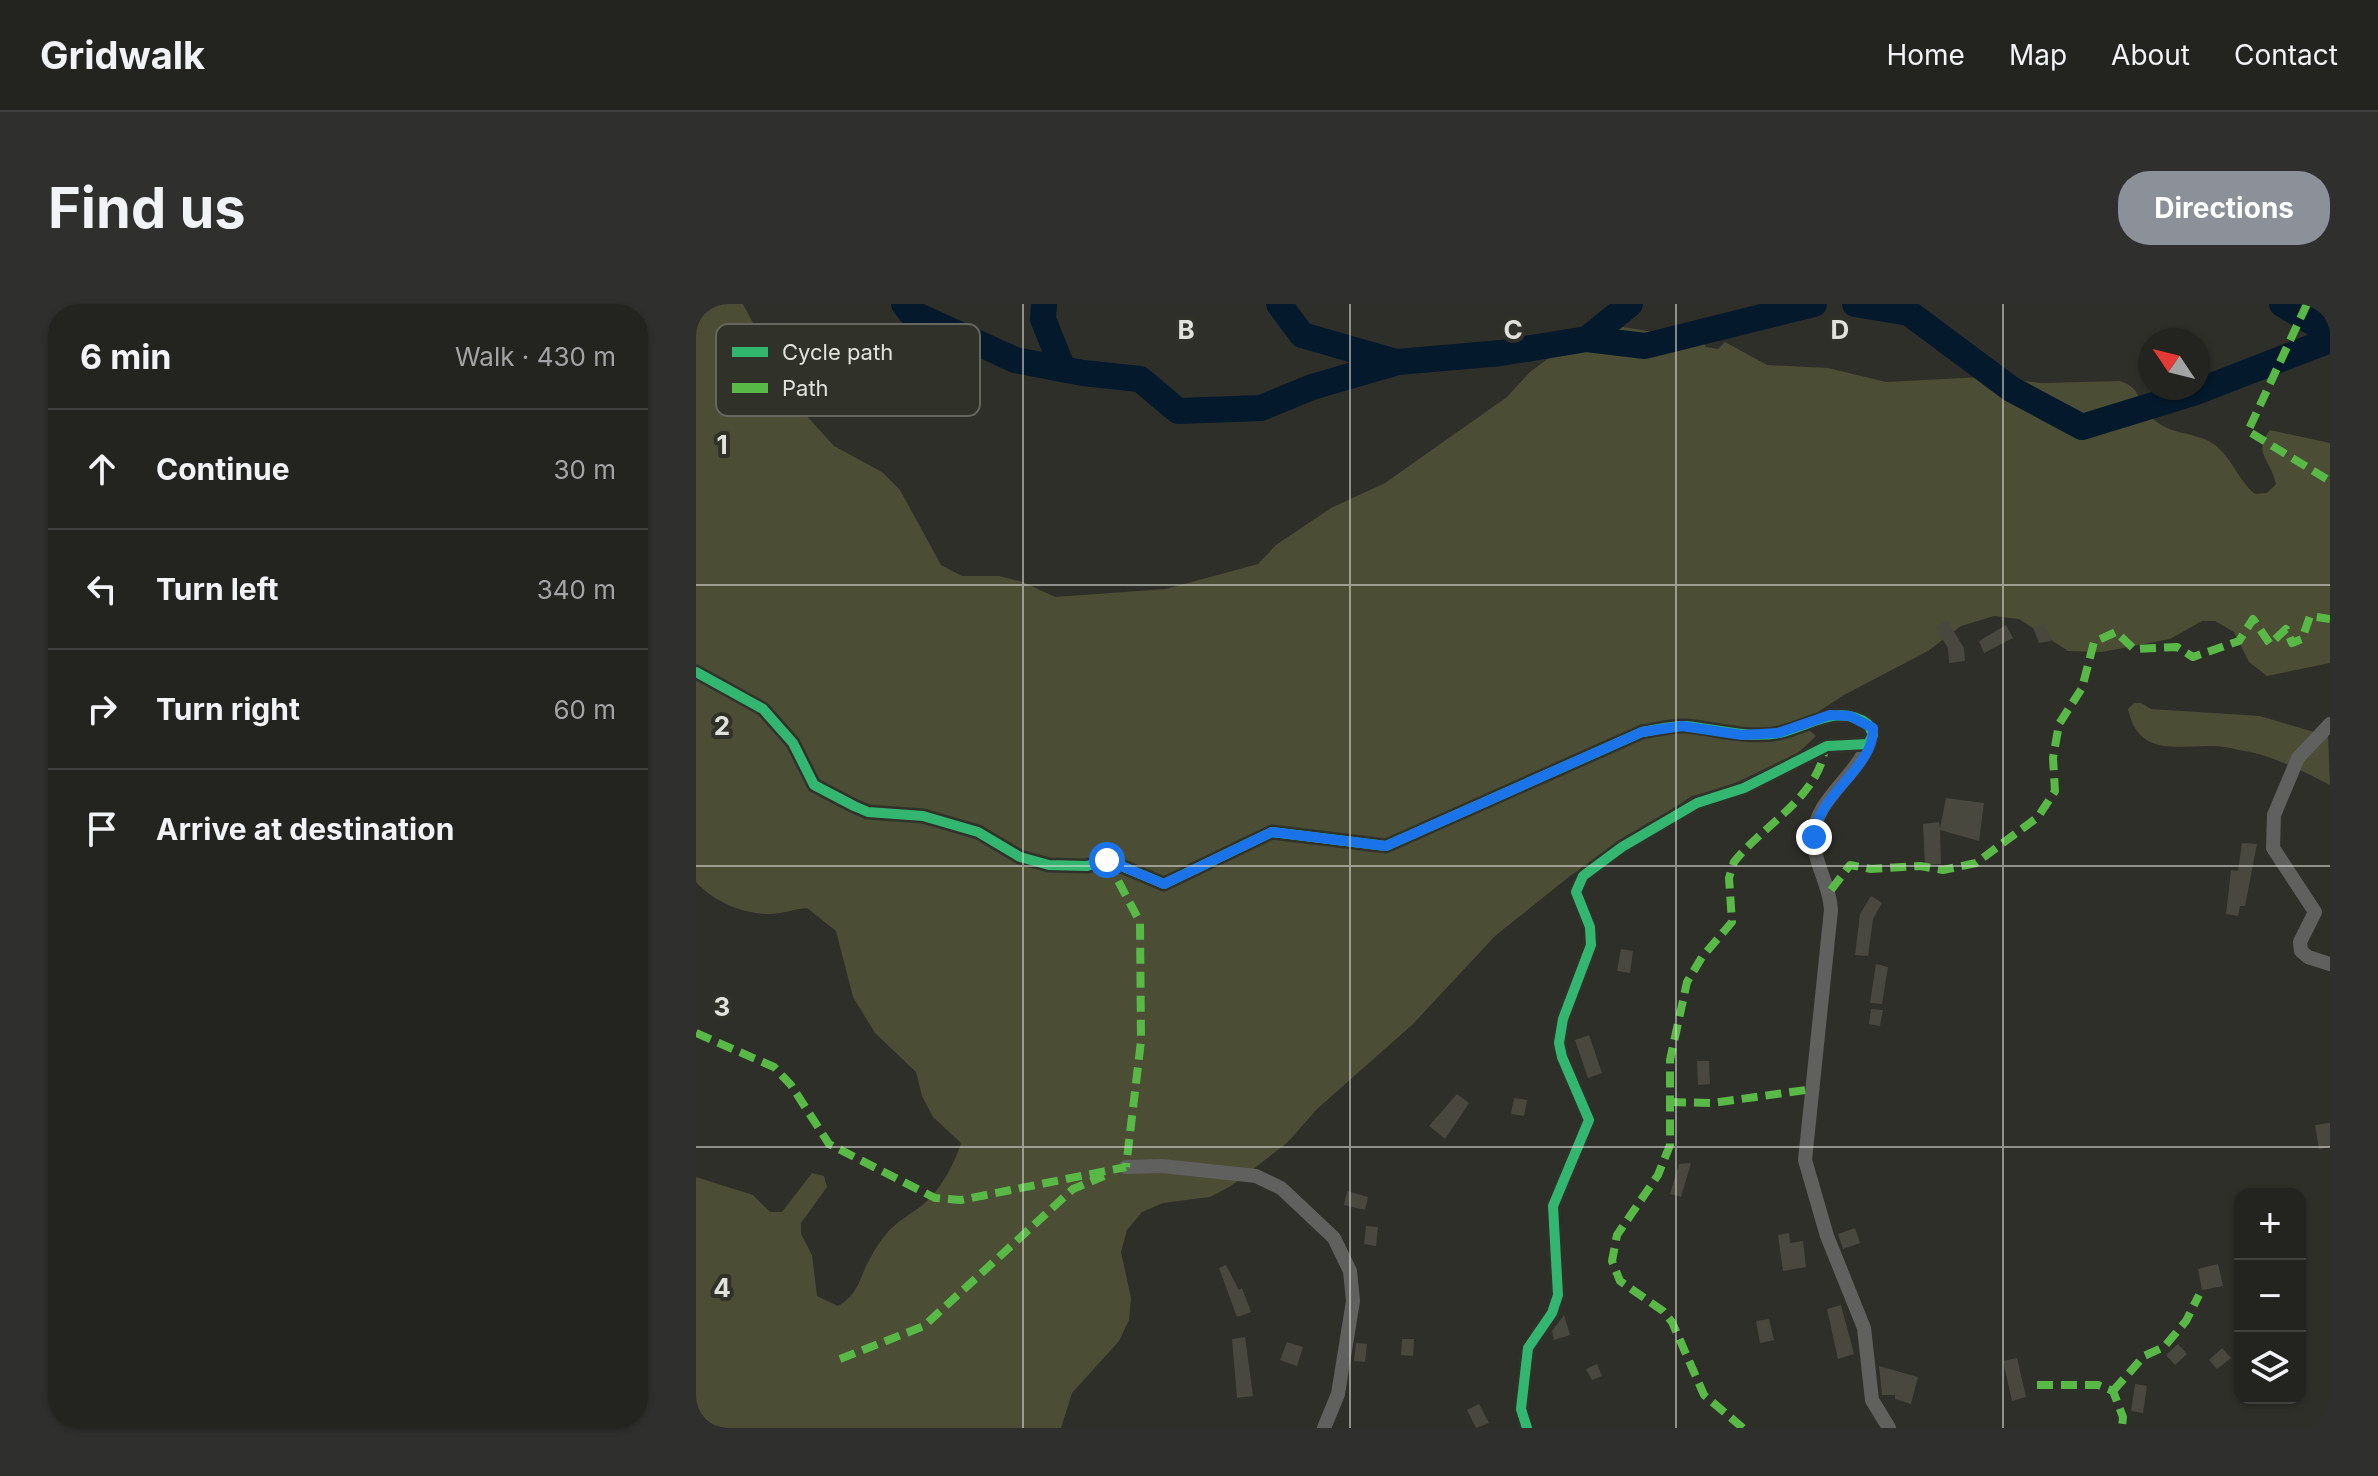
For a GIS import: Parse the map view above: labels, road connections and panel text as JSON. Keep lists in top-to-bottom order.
{
  "legend": ["Cycle path", "Path"],
  "north": "top left",
  "page": {
    "header": "Gridwalk",
    "nav": [
      "Home",
      "Map",
      "About",
      "Contact"
    ],
    "buttons": "Directions",
    "title": "Find us",
    "heading": ["6 min", "Walk · 430 m"],
    "list": [
      ["Continue", "30 m"],
      ["Turn left", "340 m"],
      ["Turn right", "60 m"],
      "Arrive at destination"
    ],
    "map_buttons": ["+", "−"]
  },
  "grid": {
    "columns": ["B", "C", "D"],
    "rows": [
      "1",
      "2",
      "3",
      "4"
    ]
  }
}
